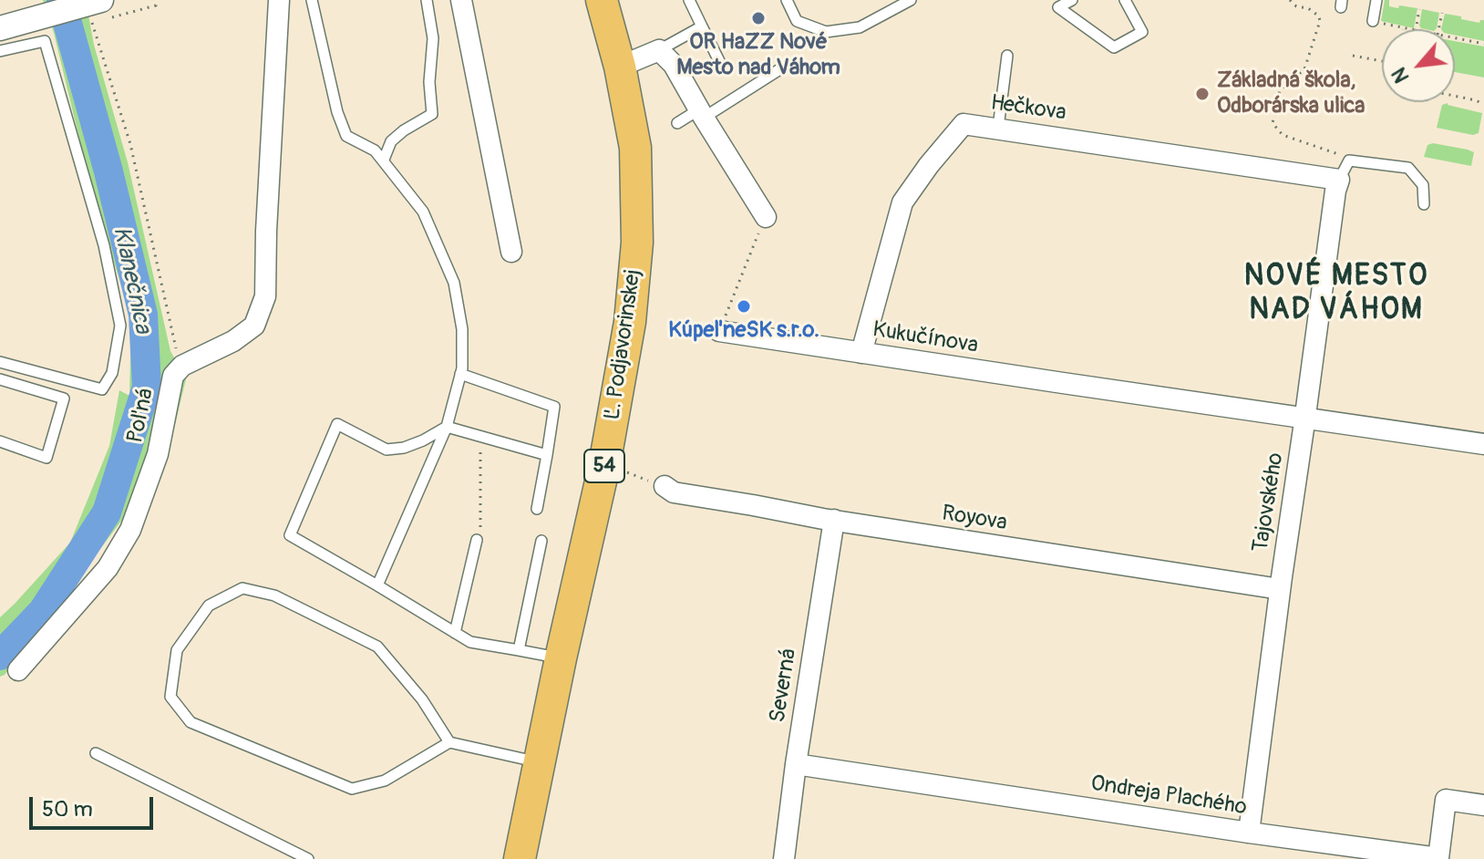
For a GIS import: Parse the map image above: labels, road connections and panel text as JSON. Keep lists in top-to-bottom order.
{
  "streets": {
    "main road": ["Ľ. Podjavorinskej", "54"],
    "street": [
      "Hečkova",
      "Kukučínova",
      "Poľná",
      "Tajovského",
      "Royova",
      "Severná",
      "Ondreja Plachého"
    ]
  },
  "crossings": [
    ["Hečkova", "Kukučínova"],
    ["Hečkova", "Tajovského"],
    ["Kukučínova", "Tajovského"],
    ["Tajovského", "Royova"],
    ["Tajovského", "Ondreja Plachého"],
    ["Royova", "Severná"],
    ["Severná", "Ondreja Plachého"]
  ],
  "districts": ["NOVÉ MESTO NAD VÁHOM"],
  "water": ["Klanečnica"],
  "places": ["OR HaZZ Nové Mesto nad Váhom", "Základná škola, Odborárska ulica", "KúpeľneSK s.r.o."],
  "scale_bar": "50 m",
  "north": "bottom left"
}
